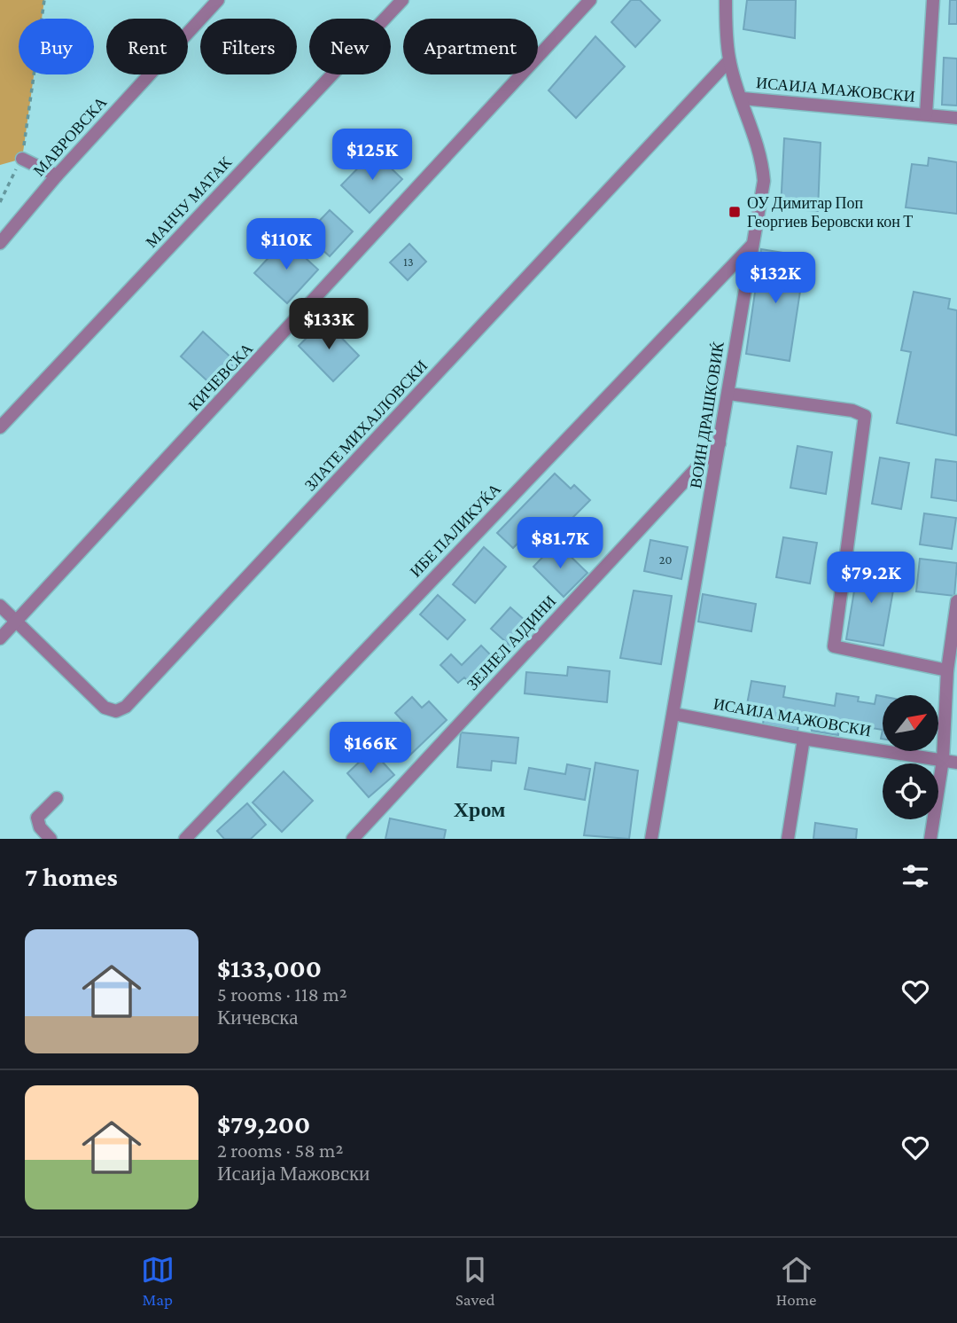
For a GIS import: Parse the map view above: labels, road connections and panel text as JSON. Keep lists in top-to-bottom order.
{
  "streets": {
    "street": [
      "ИСАИЈА МАЖОВСКИ",
      "МАВРОВСКА",
      "МАНЧУ МАТАК",
      "КИЧЕВСКА",
      "ВОИН ДРАШКОВИЌ",
      "ЗЛАТЕ МИХАЈЛОВСКИ",
      "ИБЕ ПАЛИКУЌА",
      "ЗЕЈНЕЛ АЈДИНИ"
    ]
  },
  "crossings": [
    ["ИСАИЈА МАЖОВСКИ", "ВОИН ДРАШКОВИЌ"],
    ["КИЧЕВСКА", "ЗЛАТЕ МИХАЈЛОВСКИ"],
    ["ВОИН ДРАШКОВИЌ", "ЗЛАТЕ МИХАЈЛОВСКИ"],
    ["ВОИН ДРАШКОВИЌ", "ИБЕ ПАЛИКУЌА"],
    ["ВОИН ДРАШКОВИЌ", "ЗЕЈНЕЛ АЈДИНИ"]
  ],
  "districts": ["Хром"],
  "places": {
    "transit": ["ОУ Димитар Поп Георгиев Беровски кон Т"]
  },
  "house_numbers": ["13", "20"],
  "north": "top right",
  "page": {
    "chip": [
      "Buy",
      "Rent",
      "Filters",
      "New",
      "Apartment"
    ],
    "price": [
      "$125K",
      "$110K",
      "$132K",
      "$133K",
      "$81.7K",
      "$79.2K",
      "$166K"
    ],
    "heading": "7 homes",
    "list": [
      {
        "name": "$133,000",
        "note": "5 rooms · 118 m² · Кичевска"
      },
      {
        "name": "$79,200",
        "note": "2 rooms · 58 m² · Исаија Мажовски"
      }
    ],
    "tabs": ["Map", "Saved", "Home"]
  }
}
